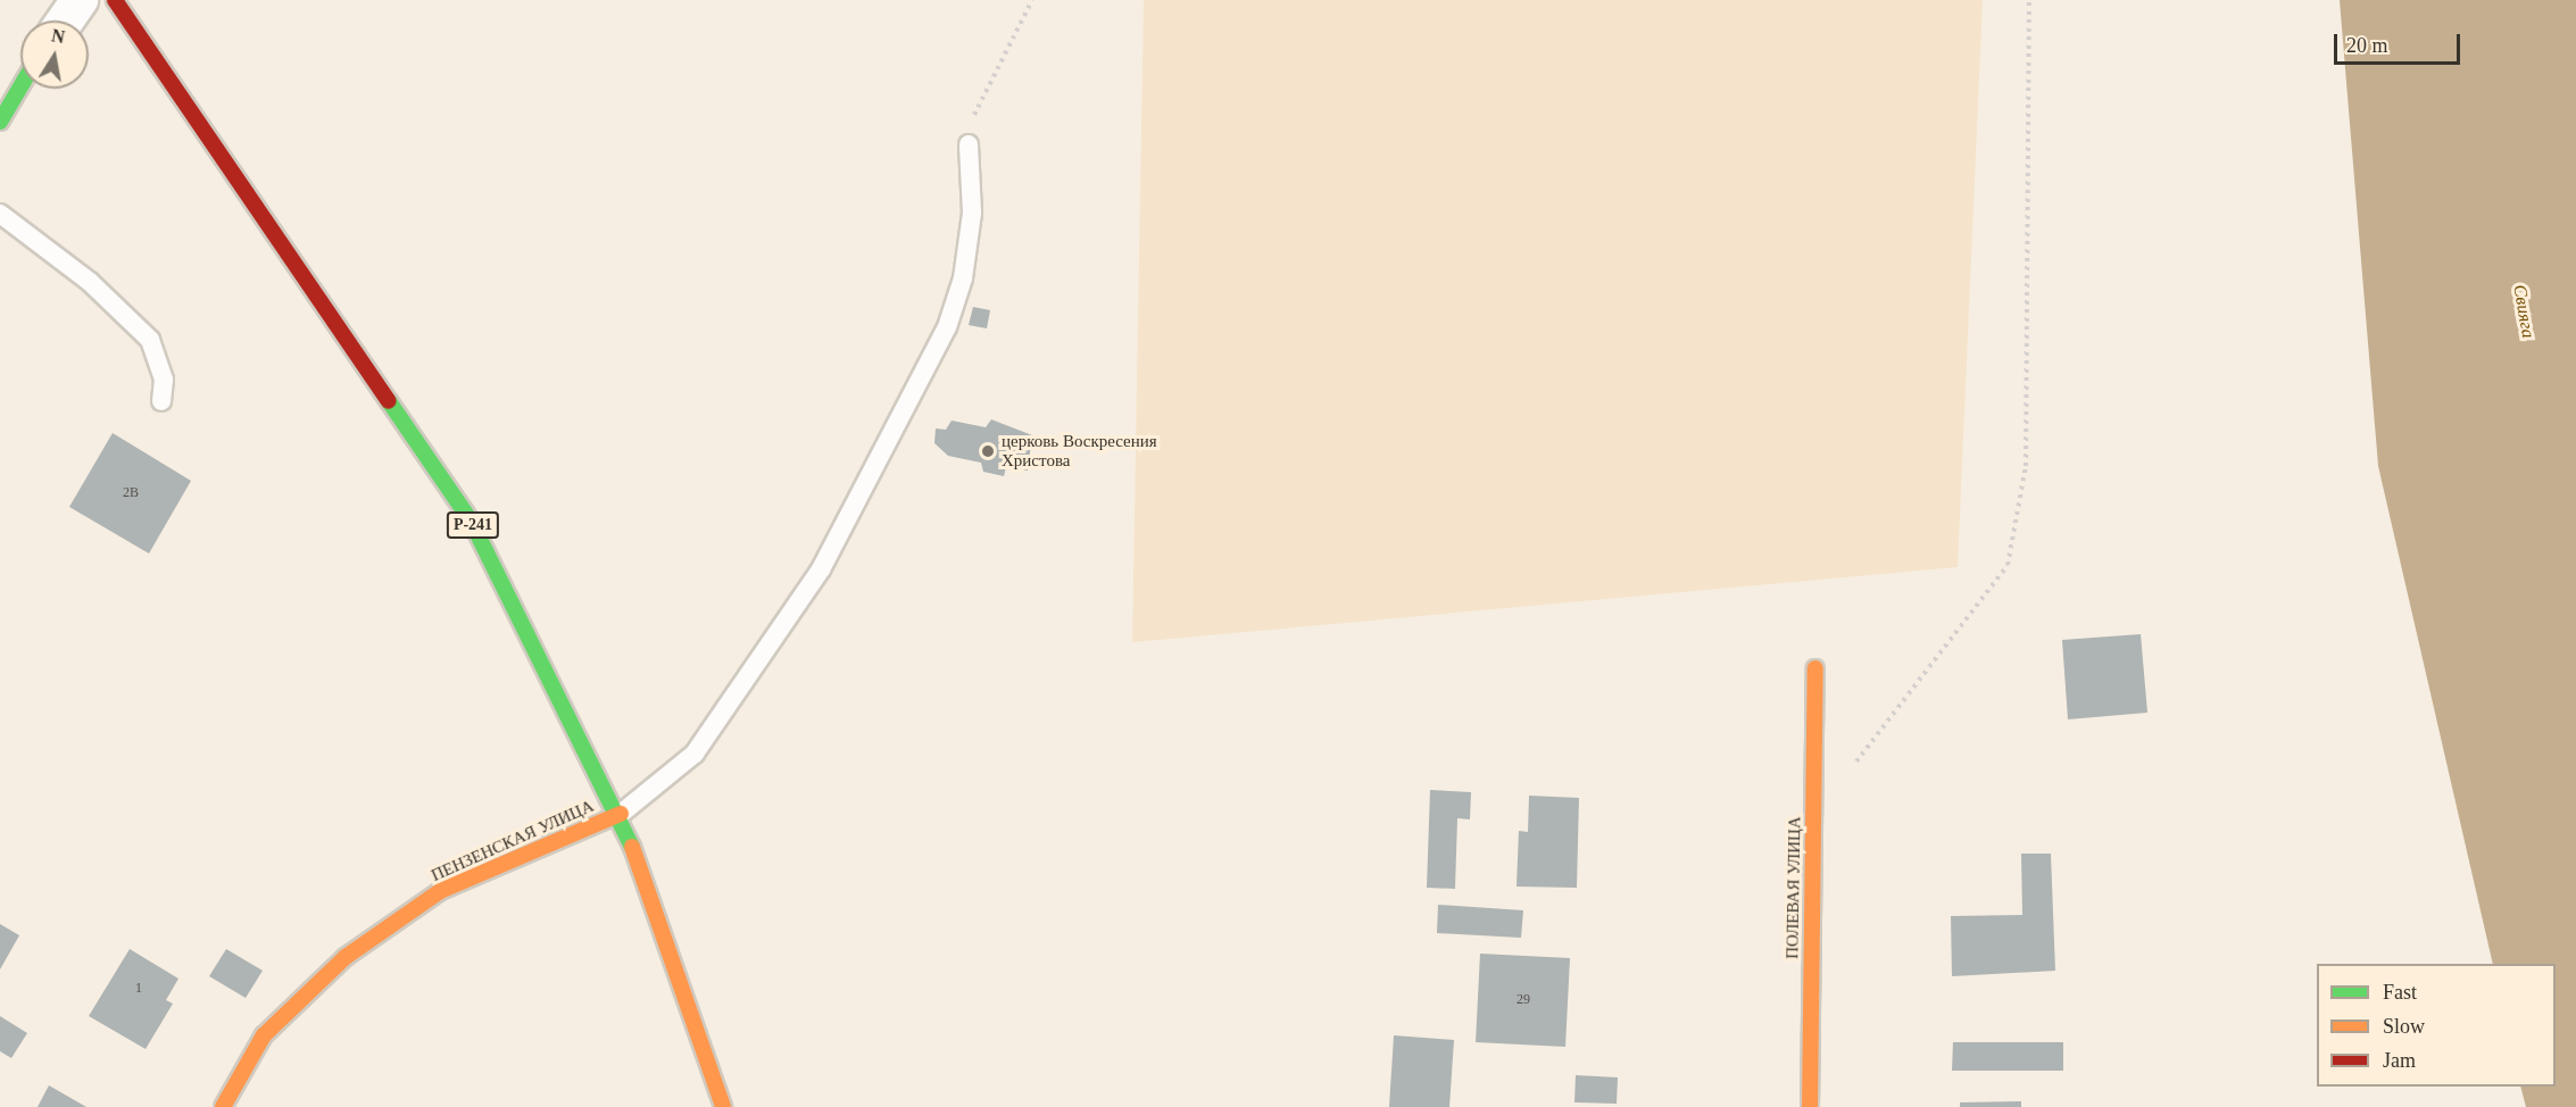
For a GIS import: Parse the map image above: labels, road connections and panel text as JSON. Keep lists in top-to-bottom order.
{
  "streets": {
    "main road": ["Р-241", "ПЕНЗЕНСКАЯ УЛИЦА", "ПОЛЕВАЯ УЛИЦА"]
  },
  "crossings": [
    ["Р-241", "ПЕНЗЕНСКАЯ УЛИЦА"]
  ],
  "water": ["Свияга"],
  "places": ["церковь Воскресения Христова"],
  "house_numbers": ["2В", "1", "29"],
  "legend": ["Fast", "Slow", "Jam"],
  "scale_bar": "20 m",
  "north": "top"
}
